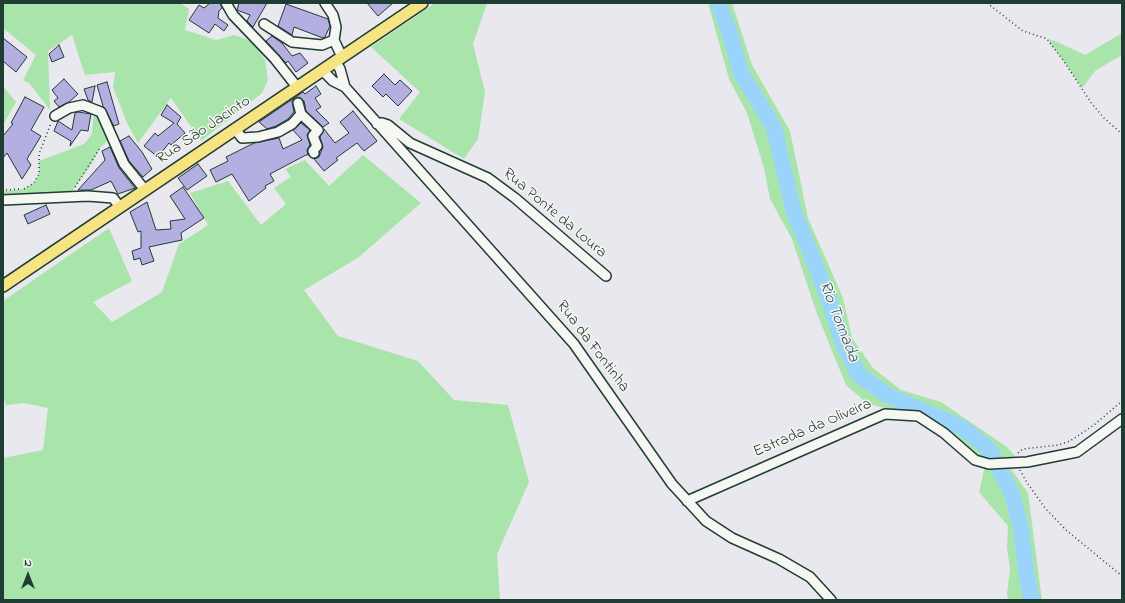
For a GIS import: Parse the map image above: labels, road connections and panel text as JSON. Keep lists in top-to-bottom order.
{
  "streets": {
    "main road": ["Rua São Jacinto"],
    "street": ["Rua Ponte da Loura", "Rua da Fontinha", "Estrada da Oliveira"]
  },
  "crossings": [
    ["Rua São Jacinto", "Rua da Fontinha"],
    ["Rua Ponte da Loura", "Rua da Fontinha"],
    ["Rua da Fontinha", "Estrada da Oliveira"]
  ],
  "water": ["Rio Tornada"],
  "north": "top"
}
